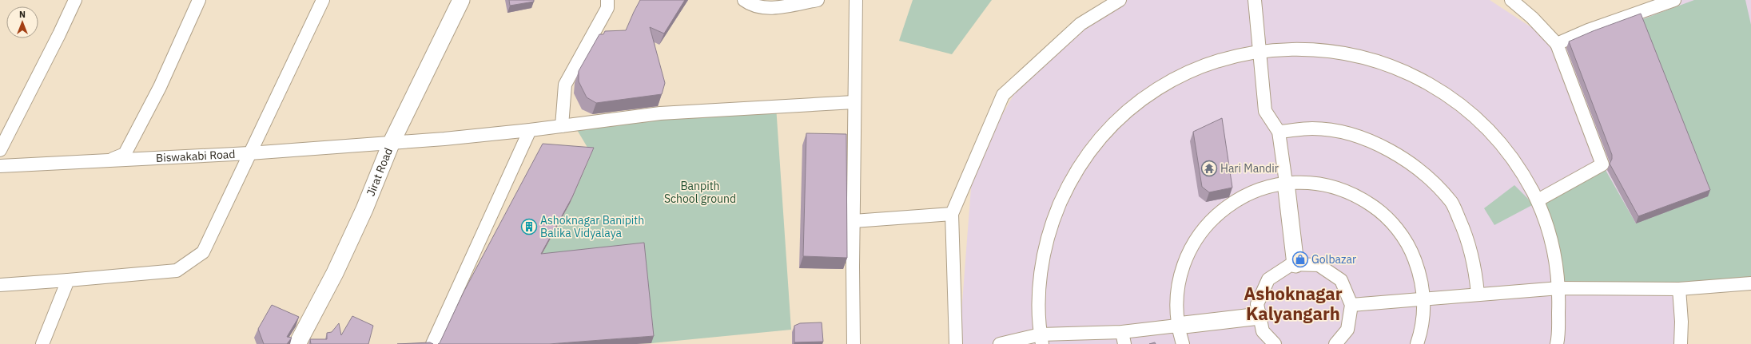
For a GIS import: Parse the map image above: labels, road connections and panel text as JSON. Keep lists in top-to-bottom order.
{
  "streets": {
    "main road": ["Jirat Road"],
    "street": ["Biswakabi Road"]
  },
  "crossings": [
    ["Biswakabi Road", "Jirat Road"]
  ],
  "districts": ["Ashoknagar Kalyangarh"],
  "parks": ["Banpith School ground"],
  "places": {
    "temple": ["Hari Mandir"],
    "building": ["Ashoknagar Banipith Balika Vidyalaya"],
    "shop": ["Golbazar"]
  },
  "north": "top"
}
